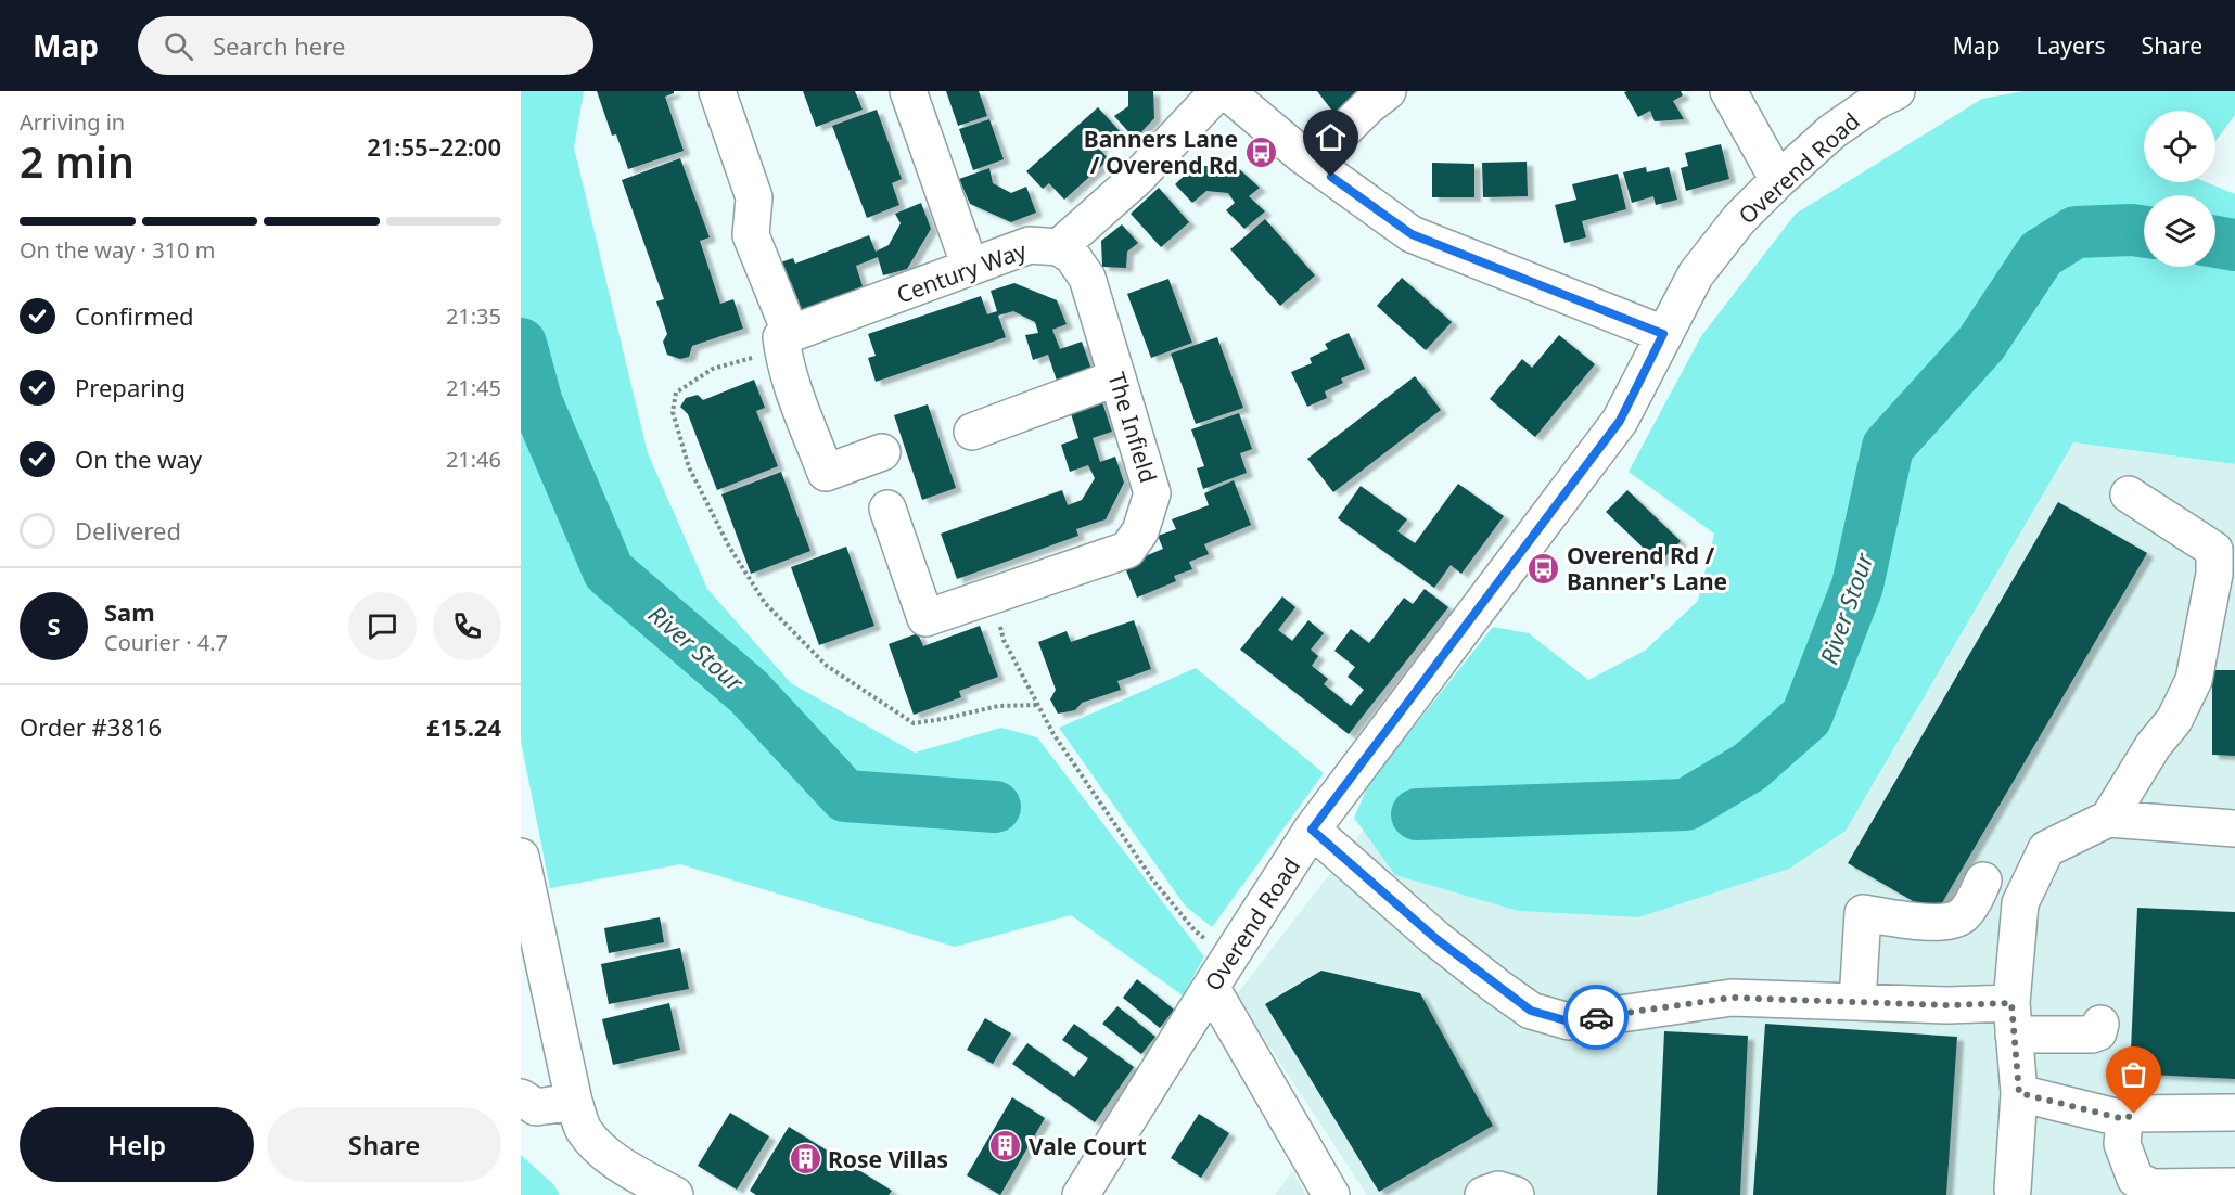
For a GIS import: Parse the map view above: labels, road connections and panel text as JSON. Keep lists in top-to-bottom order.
{
  "streets": {
    "street": ["Overend Road", "Century Way", "The Infield"]
  },
  "crossings": [
    ["Century Way", "The Infield"]
  ],
  "water": ["River Stour"],
  "places": {
    "bus stop": ["Banners Lane / Overend Rd", "Overend Rd / Banner's Lane"],
    "building": ["Vale Court", "Rose Villas"]
  },
  "page": {
    "header": "Map",
    "search": "Search here",
    "nav": ["Map", "Layers", "Share"],
    "heading": ["2 min", "Arriving in", "21:55–22:00"],
    "panel": [
      "Sam",
      "Courier · 4.7",
      "Order #3816",
      "£15.24"
    ],
    "bar": "On the way · 310 m",
    "list": [
      ["Confirmed", "21:35"],
      ["Preparing", "21:45"],
      ["On the way", "21:46"],
      "Delivered"
    ],
    "round": "S",
    "buttons": ["Help", "Share"]
  }
}
